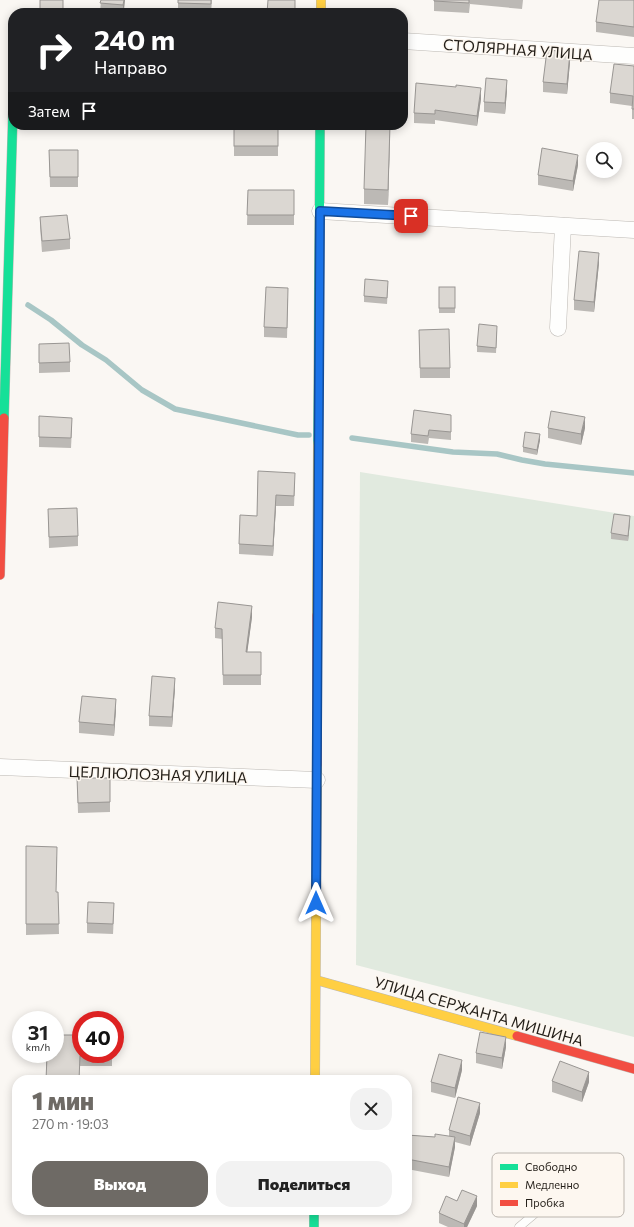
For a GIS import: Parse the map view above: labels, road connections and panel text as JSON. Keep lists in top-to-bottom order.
{
  "streets": {
    "street": ["СТОЛЯРНАЯ УЛИЦА", "ЦЕЛЛЮЛОЗНАЯ УЛИЦА", "УЛИЦА СЕРЖАНТА МИШИНА"]
  },
  "legend": ["Свободно", "Медленно", "Пробка"],
  "page": {
    "turn": ["240 m", "Направо"],
    "then": "Затем",
    "speed": "31 km/h",
    "limit": "40",
    "heading": ["1 мин", "270 m · 19:03"],
    "buttons": ["Выход", "Поделиться"]
  }
}
